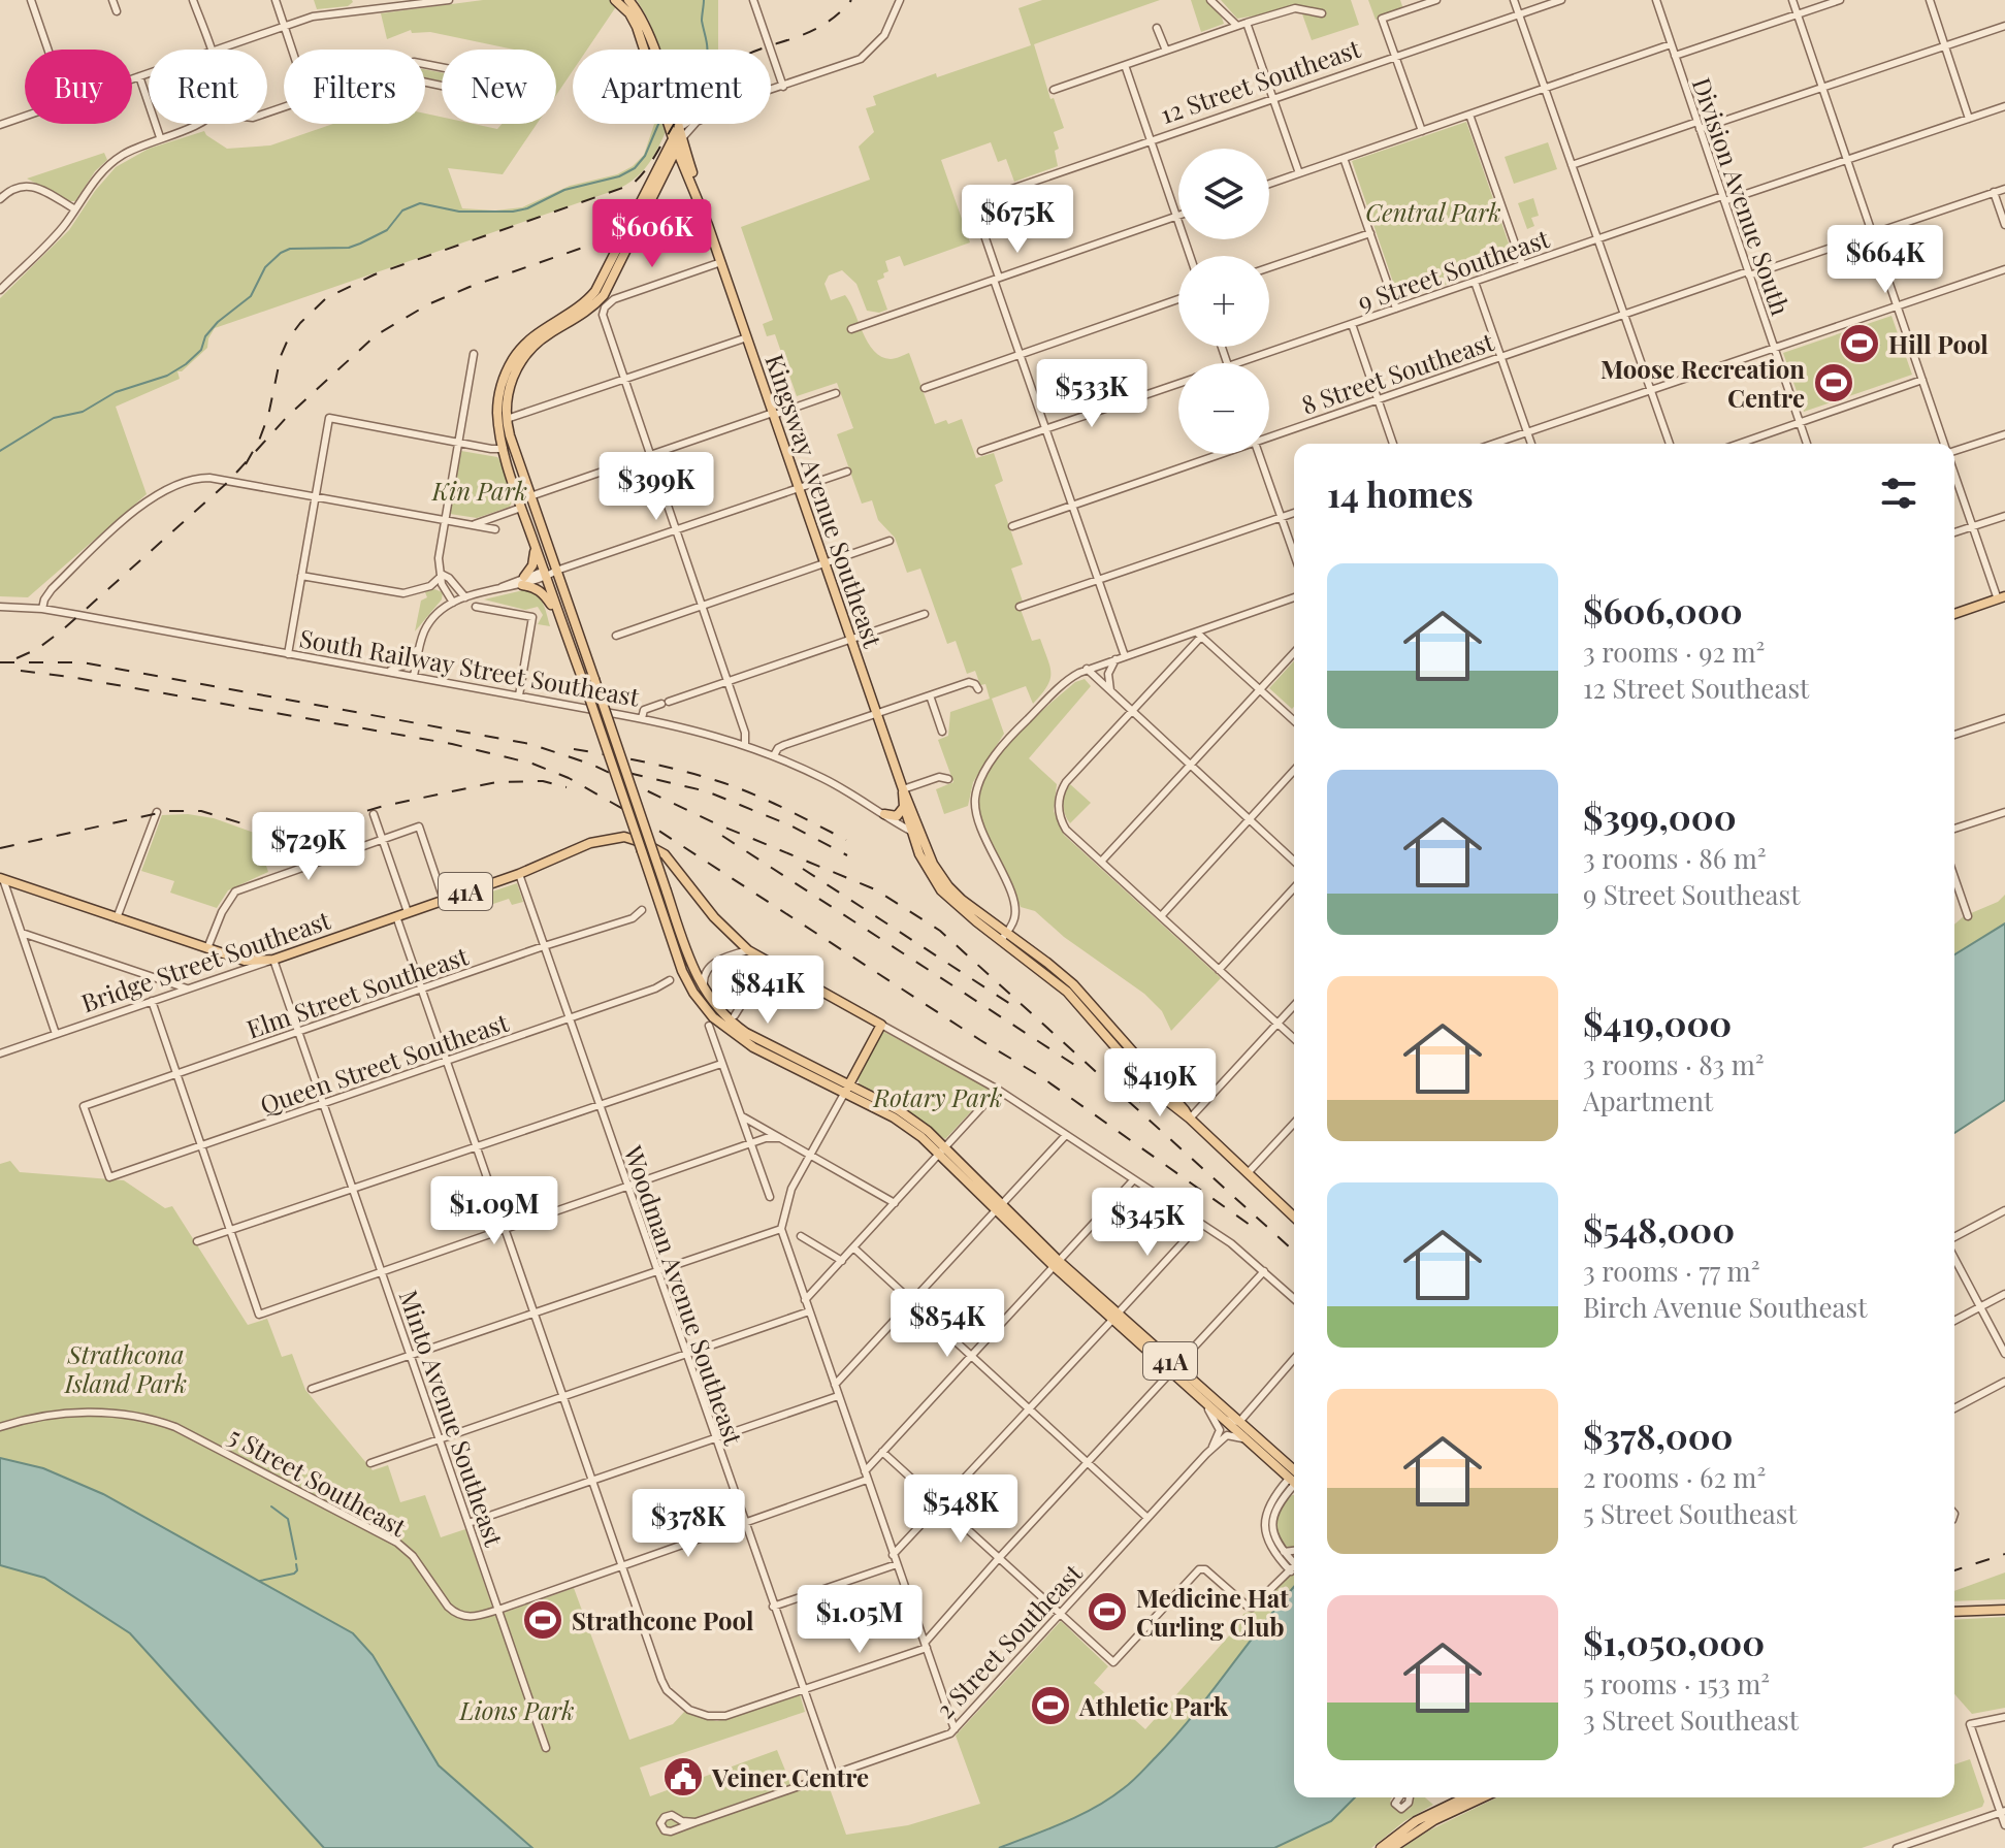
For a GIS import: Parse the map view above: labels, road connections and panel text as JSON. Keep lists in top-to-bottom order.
{
  "streets": {
    "main road": ["Kingsway Avenue Southeast", "41A", "Bridge Street Southeast"],
    "street": [
      "12 Street Southeast",
      "Division Avenue South",
      "9 Street Southeast",
      "8 Street Southeast",
      "South Railway Street Southeast",
      "Elm Street Southeast",
      "Queen Street Southeast",
      "Woodman Avenue Southeast",
      "Minto Avenue Southeast",
      "5 Street Southeast",
      "2 Street Southeast"
    ]
  },
  "crossings": [
    ["Division Avenue South", "9 Street Southeast"],
    ["Division Avenue South", "8 Street Southeast"],
    ["Kingsway Avenue Southeast", "South Railway Street Southeast"],
    ["41A", "Bridge Street Southeast"],
    ["41A", "Minto Avenue Southeast"],
    ["41A", "2 Street Southeast"],
    ["Bridge Street Southeast", "Woodman Avenue Southeast"],
    ["Bridge Street Southeast", "Minto Avenue Southeast"],
    ["Elm Street Southeast", "Queen Street Southeast"],
    ["Elm Street Southeast", "Woodman Avenue Southeast"],
    ["Elm Street Southeast", "Minto Avenue Southeast"],
    ["Queen Street Southeast", "Woodman Avenue Southeast"],
    ["Queen Street Southeast", "Minto Avenue Southeast"],
    ["Woodman Avenue Southeast", "5 Street Southeast"],
    ["Woodman Avenue Southeast", "2 Street Southeast"],
    ["Minto Avenue Southeast", "5 Street Southeast"]
  ],
  "parks": [
    "Central Park",
    "Kin Park",
    "Rotary Park",
    "Strathcona Island Park",
    "Lions Park"
  ],
  "places": {
    "sports": [
      "Hill Pool",
      "Moose Recreation Centre",
      "Medicine Hat Curling Club",
      "Strathcone Pool",
      "Athletic Park"
    ],
    "public building": ["Veiner Centre"]
  },
  "page": {
    "chip": [
      "Buy",
      "Rent",
      "Filters",
      "New",
      "Apartment"
    ],
    "map_buttons": ["+", "−"],
    "price": [
      "$675K",
      "$606K",
      "$664K",
      "$533K",
      "$399K",
      "$729K",
      "$841K",
      "$419K",
      "$1.09M",
      "$345K",
      "$854K",
      "$548K",
      "$378K",
      "$1.05M"
    ],
    "heading": "14 homes",
    "list": [
      {
        "name": "$606,000",
        "note": "3 rooms · 92 m² · 12 Street Southeast"
      },
      {
        "name": "$399,000",
        "note": "3 rooms · 86 m² · 9 Street Southeast"
      },
      {
        "name": "$419,000",
        "note": "3 rooms · 83 m² · Apartment"
      },
      {
        "name": "$548,000",
        "note": "3 rooms · 77 m² · Birch Avenue Southeast"
      },
      {
        "name": "$378,000",
        "note": "2 rooms · 62 m² · 5 Street Southeast"
      },
      {
        "name": "$1,050,000",
        "note": "5 rooms · 153 m² · 3 Street Southeast"
      }
    ]
  }
}
